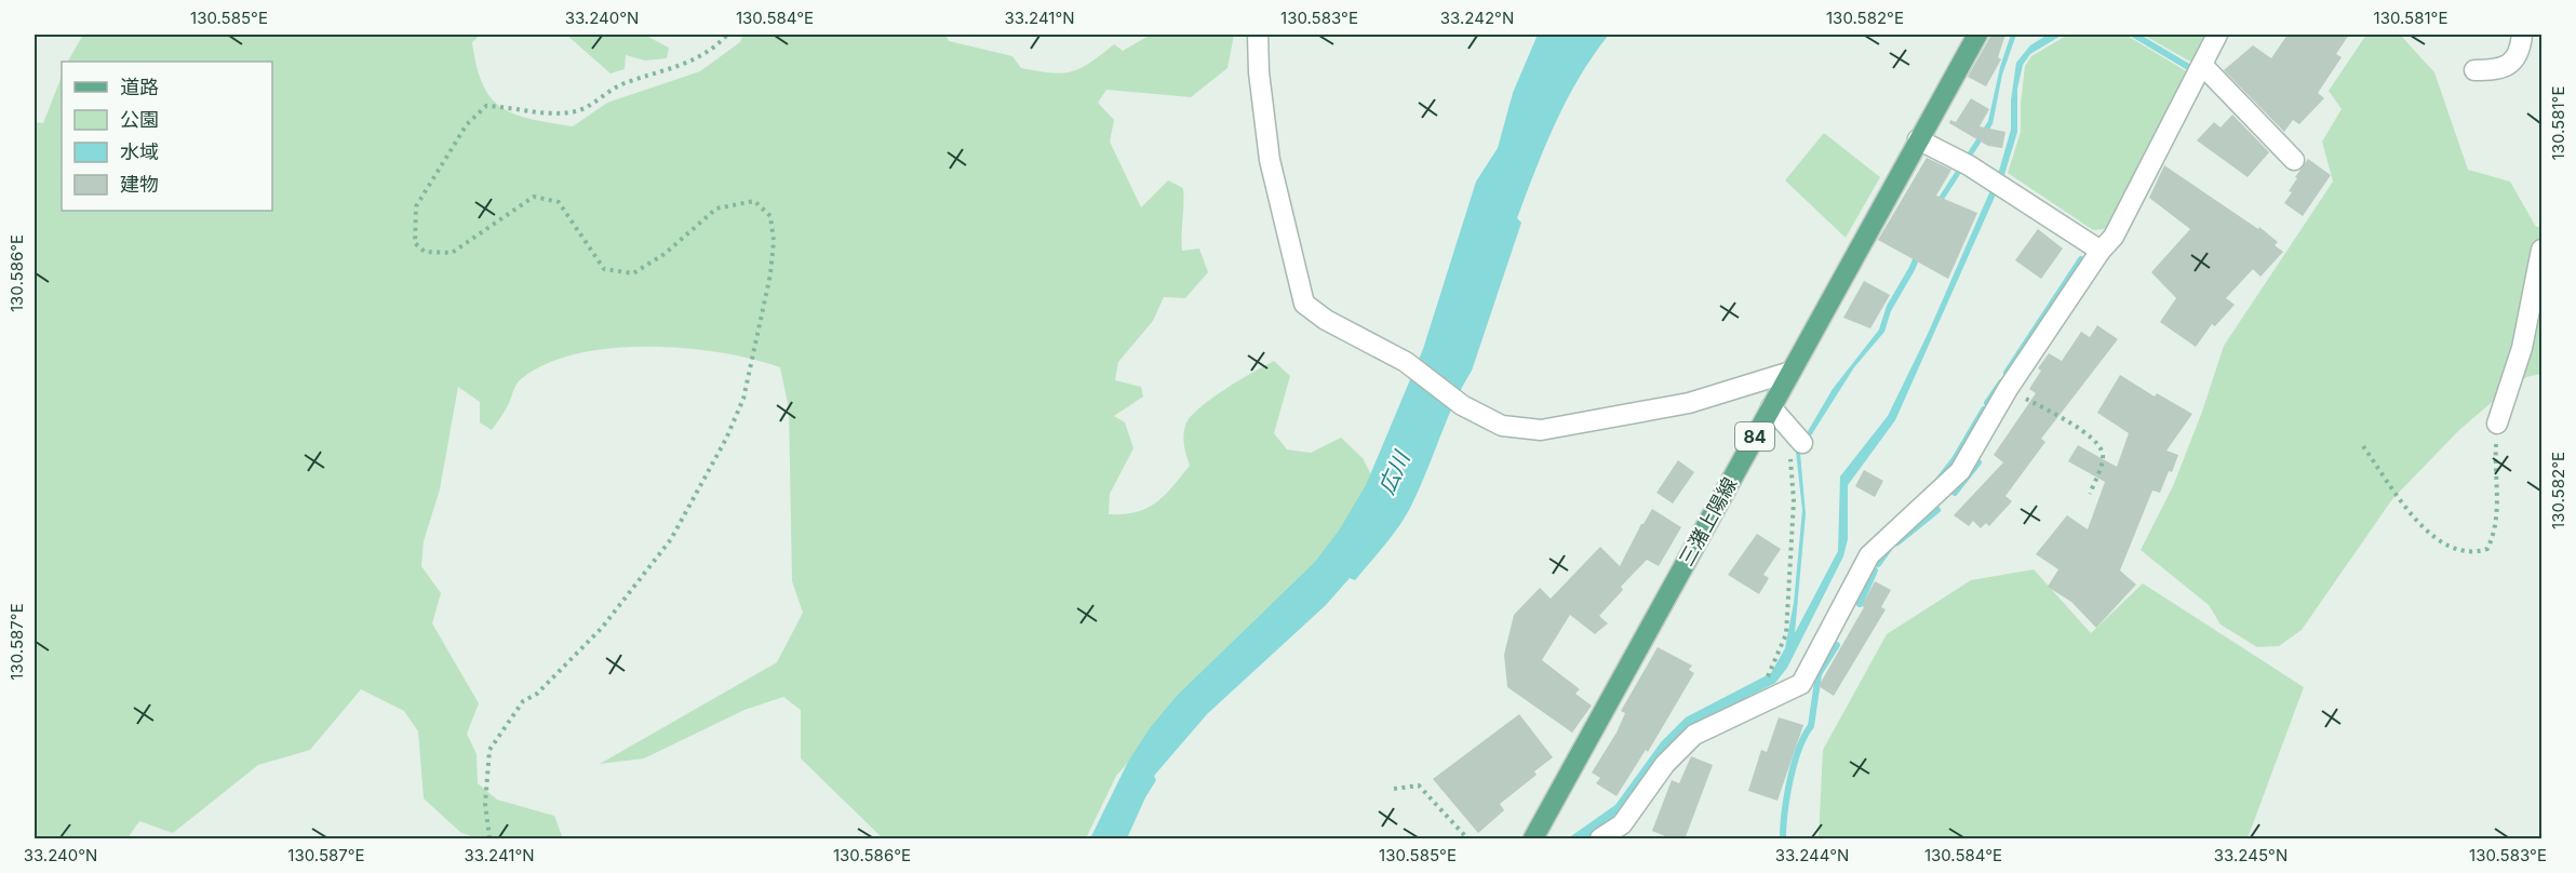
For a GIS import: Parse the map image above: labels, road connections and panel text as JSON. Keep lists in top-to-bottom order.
{
  "streets": {
    "main road": ["84", "三潴上陽線"]
  },
  "water": ["広川"],
  "legend": [
    "道路",
    "公園",
    "水域",
    "建物"
  ],
  "coordinates": [
    "130.585°E",
    "33.240°N",
    "130.584°E",
    "33.241°N",
    "130.583°E",
    "33.242°N",
    "130.582°E",
    "130.581°E",
    "130.586°E",
    "130.587°E",
    "33.244°N",
    "33.245°N"
  ]
}
